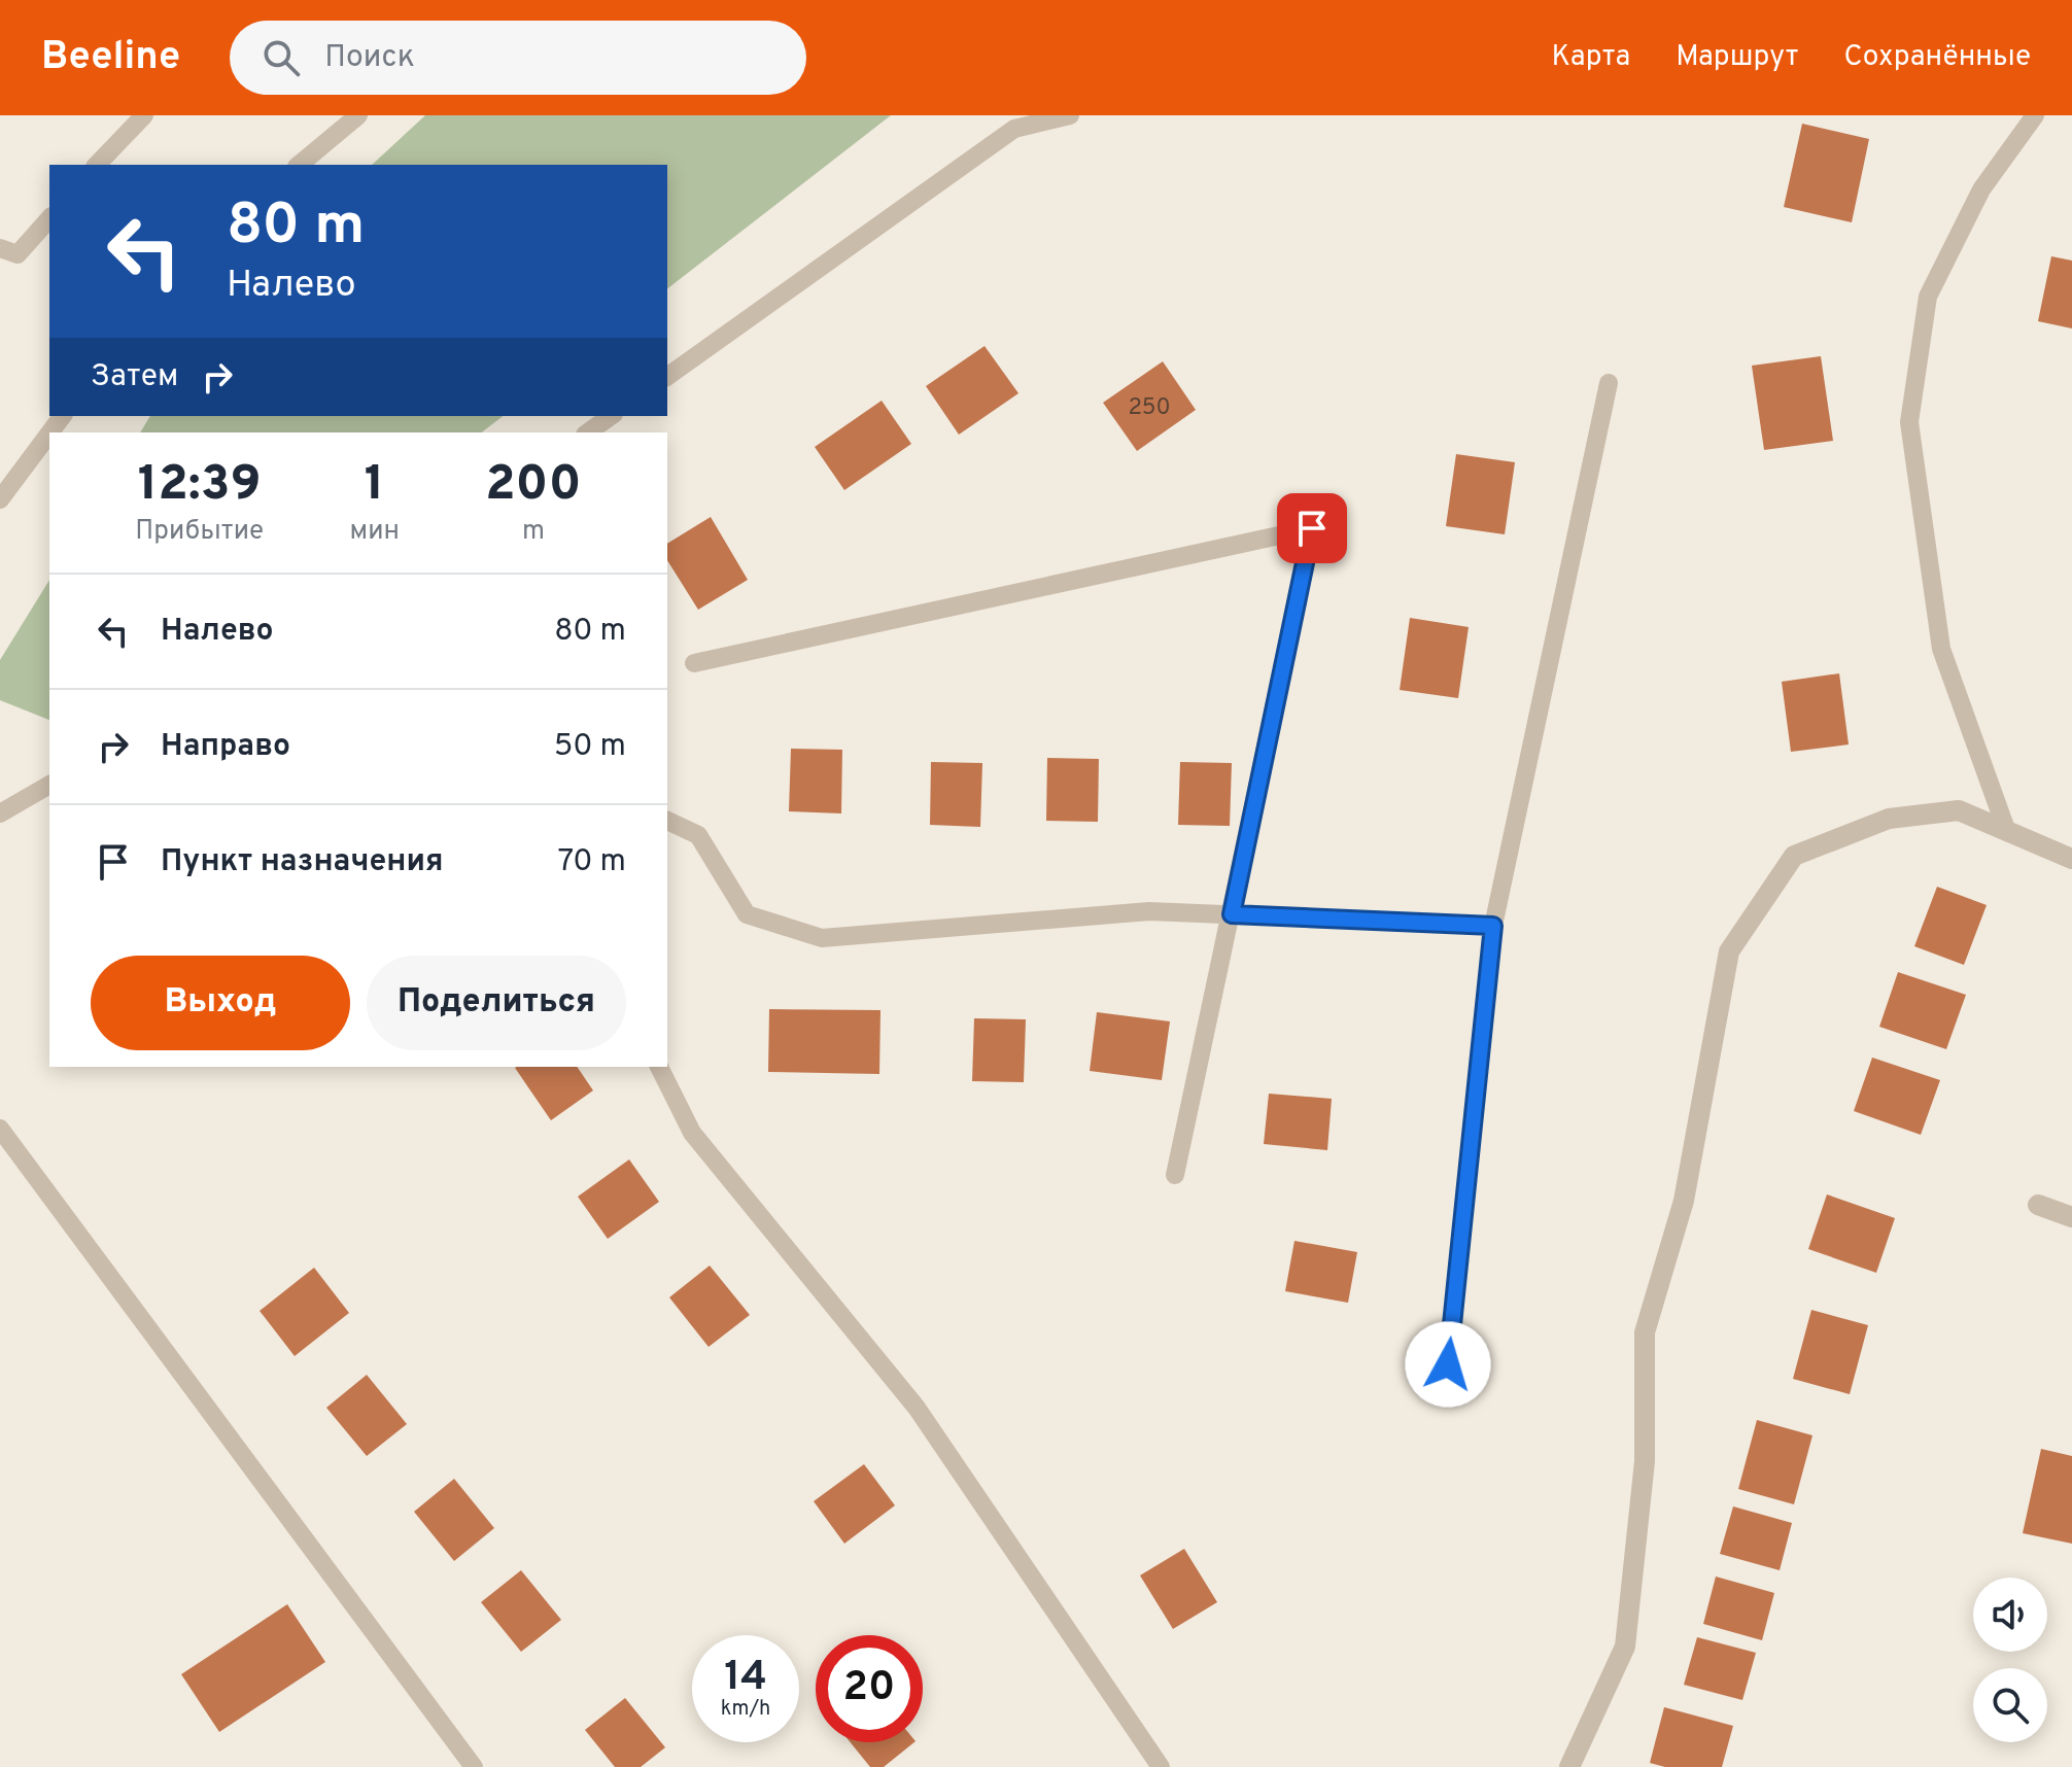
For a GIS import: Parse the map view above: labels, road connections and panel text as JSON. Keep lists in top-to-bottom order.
{
  "house_numbers": ["250"],
  "page": {
    "header": "Beeline",
    "search": "Поиск",
    "nav": ["Карта", "Маршрут", "Сохранённые"],
    "turn": ["80 m", "Налево"],
    "then": "Затем",
    "eta": [
      "12:39",
      "Прибытие",
      "1",
      "мин",
      "200",
      "m"
    ],
    "list": [
      {
        "name": "Налево",
        "value": "80 m"
      },
      {
        "name": "Направо",
        "value": "50 m"
      },
      {
        "name": "Пункт назначения",
        "value": "70 m"
      }
    ],
    "buttons": ["Выход", "Поделиться"],
    "speed": "14 km/h",
    "limit": "20"
  }
}
